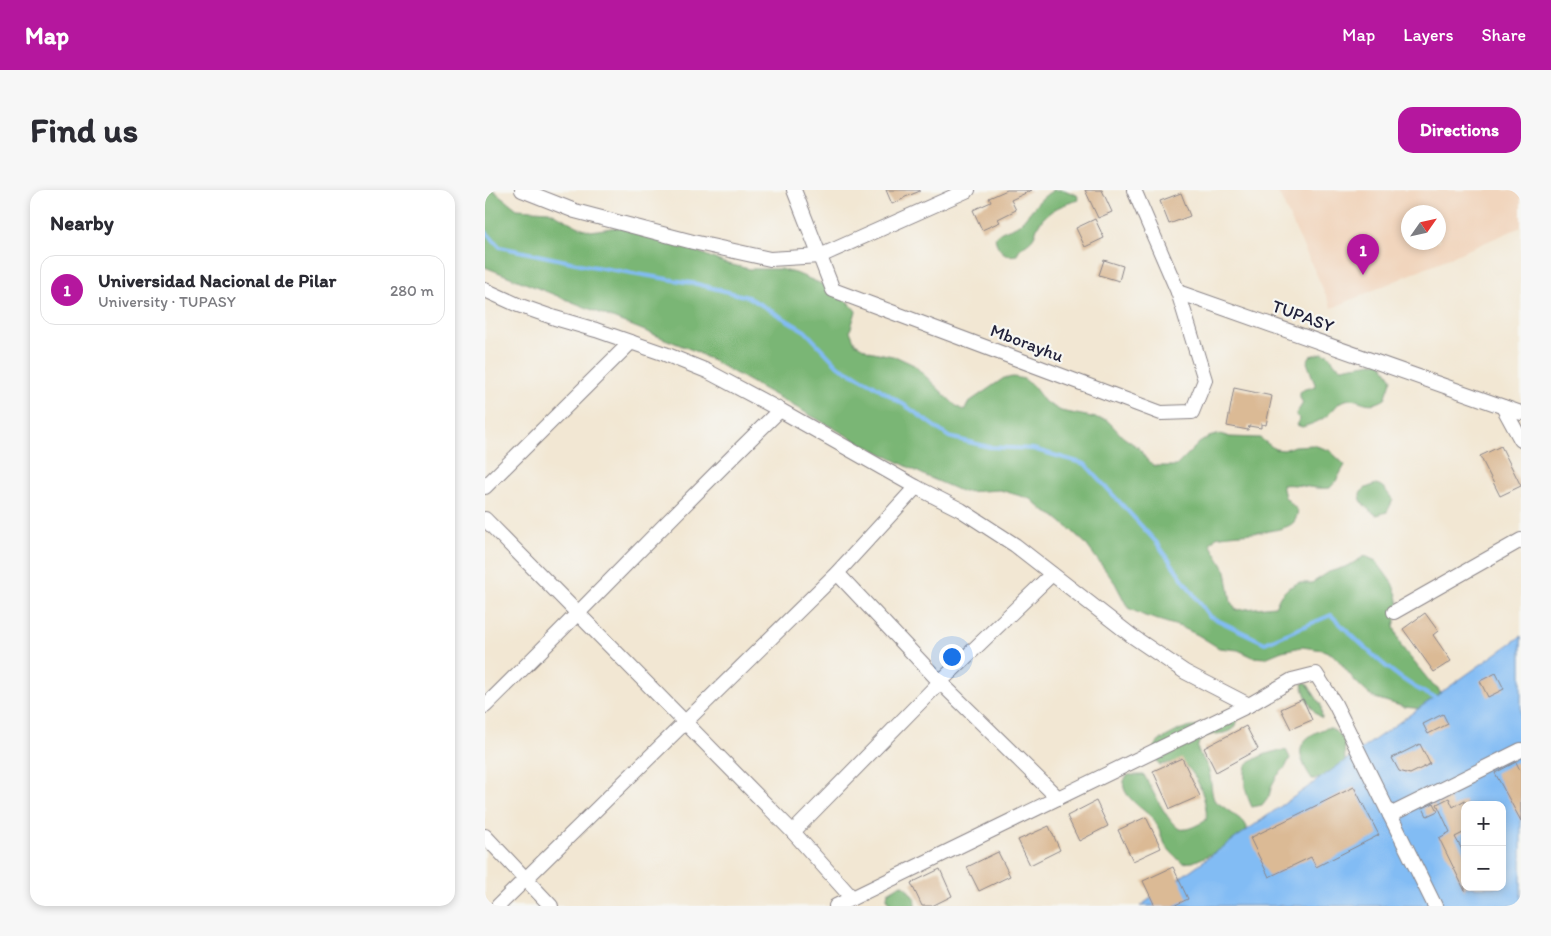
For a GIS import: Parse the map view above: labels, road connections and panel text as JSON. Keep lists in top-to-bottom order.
{
  "streets": {
    "street": ["TUPASY", "Mborayhu"]
  },
  "crossings": [
    ["TUPASY", "Mborayhu"]
  ],
  "north": "top right",
  "page": {
    "header": "Map",
    "nav": ["Map", "Layers", "Share"],
    "buttons": "Directions",
    "title": "Find us",
    "heading": "Nearby",
    "pins": "1",
    "list": [
      {
        "mark": "1",
        "name": "Universidad Nacional de Pilar",
        "note": "University · TUPASY",
        "value": "280 m"
      }
    ],
    "map_buttons": ["+", "−"]
  }
}
